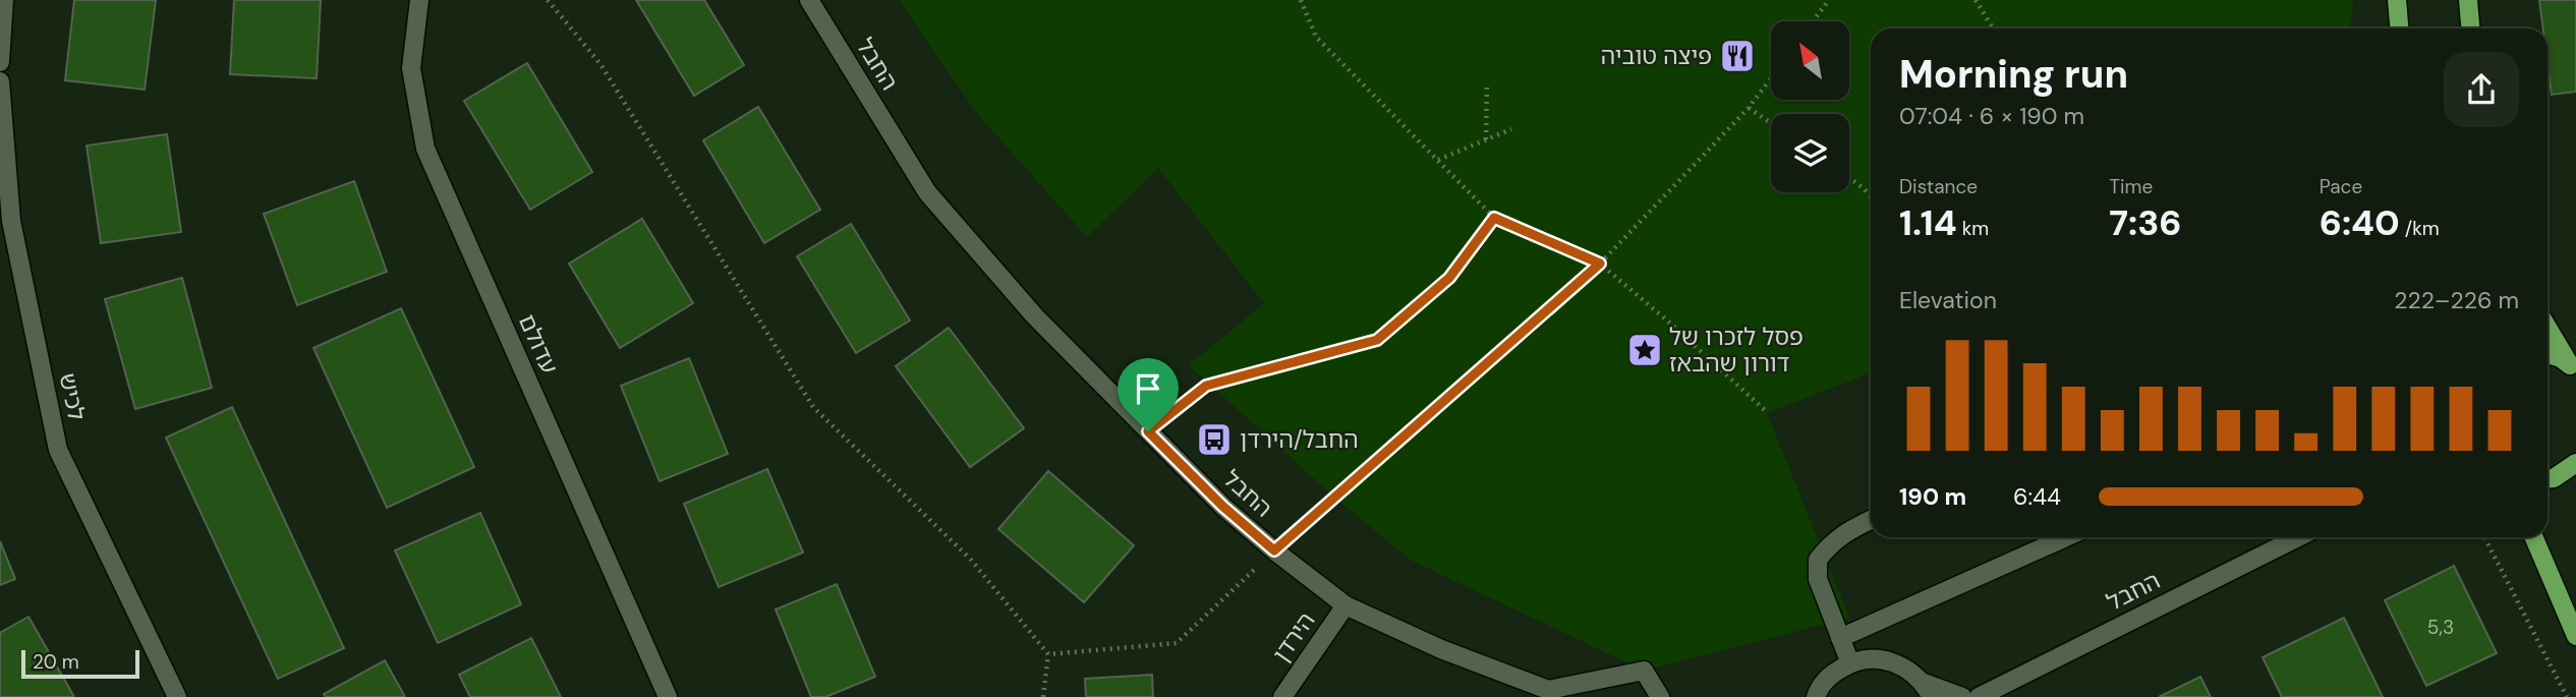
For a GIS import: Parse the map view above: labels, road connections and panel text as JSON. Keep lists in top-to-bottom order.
{
  "streets": {
    "street": [
      "החבל",
      "עדולם",
      "לכיש",
      "הירדן"
    ]
  },
  "crossings": [
    ["החבל", "הירדן"]
  ],
  "places": {
    "restaurant": ["פיצה טוביה"],
    "place": ["פסל לזכרו של דורון שהבאז"],
    "bus stop": ["החבל/הירדן"]
  },
  "house_numbers": ["5,3"],
  "scale_bar": "20 m",
  "north": "top left",
  "page": {
    "heading": ["Morning run", "07:04 · 6 × 190 m"],
    "stats": [
      ["Distance", "1.14 km"],
      ["Time", "7:36"],
      ["Pace", "6:40 /km"]
    ],
    "chart": ["Elevation", "222–226 m"],
    "list": [
      {
        "name": "190 m",
        "note": "6:44"
      }
    ],
    "scale": "20 m"
  }
}
